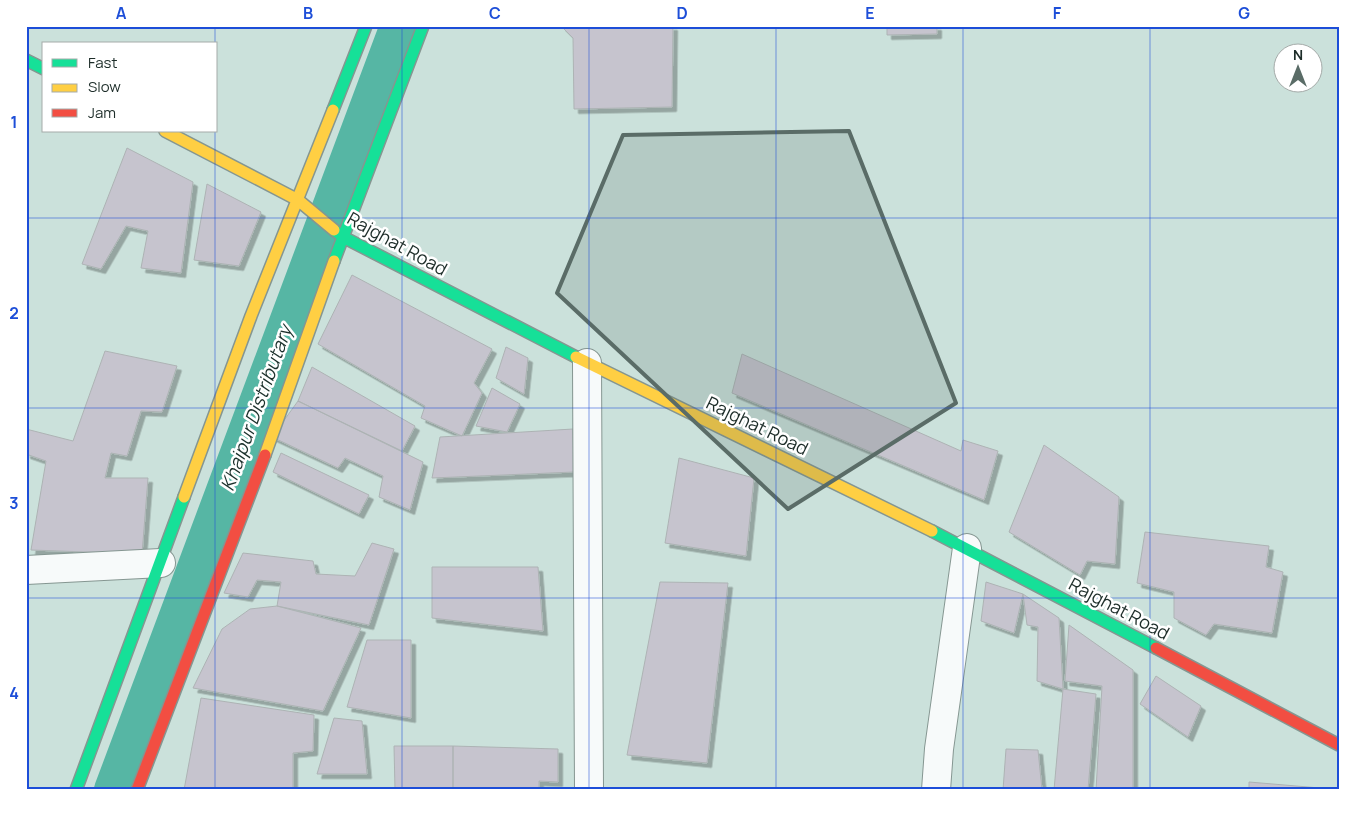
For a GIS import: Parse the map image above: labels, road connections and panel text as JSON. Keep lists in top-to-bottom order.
{
  "streets": {
    "street": ["Rajghat Road"]
  },
  "water": ["Khaipur Distributary"],
  "legend": ["Fast", "Slow", "Jam"],
  "north": "top",
  "grid": {
    "columns": [
      "A",
      "B",
      "C",
      "D",
      "E",
      "F",
      "G"
    ],
    "rows": [
      "1",
      "2",
      "3",
      "4"
    ]
  }
}
